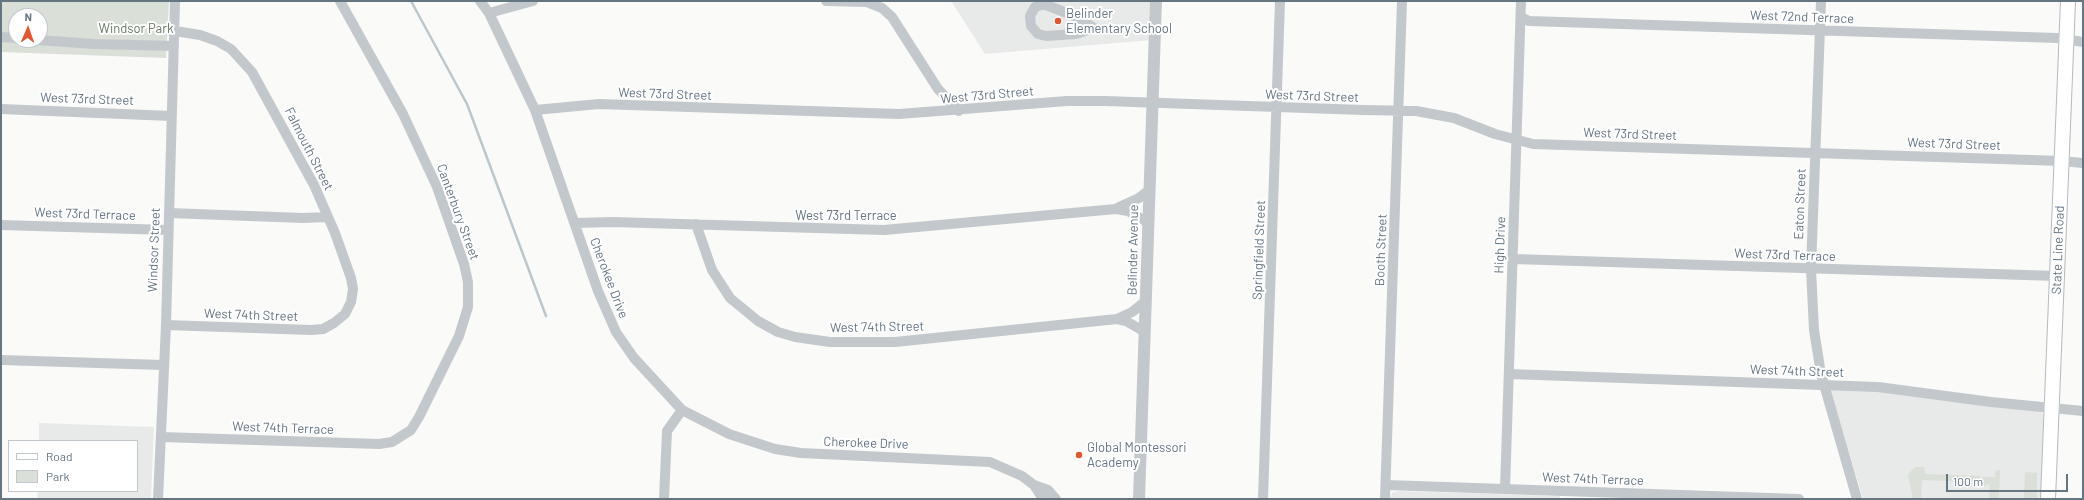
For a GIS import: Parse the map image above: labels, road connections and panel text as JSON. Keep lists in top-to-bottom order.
{
  "streets": {
    "main road": ["State Line Road"],
    "street": [
      "West 72nd Terrace",
      "West 73rd Street",
      "Falmouth Street",
      "Eaton Street",
      "Canterbury Street",
      "West 73rd Terrace",
      "High Drive",
      "Windsor Street",
      "Belinder Avenue",
      "Springfield Street",
      "Booth Street",
      "Cherokee Drive",
      "West 74th Street",
      "West 74th Terrace"
    ]
  },
  "crossings": [
    ["West 72nd Terrace", "Eaton Street"],
    ["West 72nd Terrace", "High Drive"],
    ["West 72nd Terrace", "State Line Road"],
    ["West 73rd Street", "Eaton Street"],
    ["West 73rd Street", "High Drive"],
    ["West 73rd Street", "Windsor Street"],
    ["West 73rd Street", "Belinder Avenue"],
    ["West 73rd Street", "Springfield Street"],
    ["West 73rd Street", "Booth Street"],
    ["West 73rd Street", "State Line Road"],
    ["West 73rd Street", "Cherokee Drive"],
    ["Falmouth Street", "Windsor Street"],
    ["Falmouth Street", "West 74th Street"],
    ["Eaton Street", "West 73rd Terrace"],
    ["Eaton Street", "West 74th Street"],
    ["Canterbury Street", "West 74th Terrace"],
    ["West 73rd Terrace", "High Drive"],
    ["West 73rd Terrace", "Windsor Street"],
    ["West 73rd Terrace", "Belinder Avenue"],
    ["West 73rd Terrace", "State Line Road"],
    ["West 73rd Terrace", "Cherokee Drive"],
    ["West 73rd Terrace", "West 74th Street"],
    ["High Drive", "West 74th Street"],
    ["High Drive", "West 74th Terrace"],
    ["Windsor Street", "West 74th Street"],
    ["Windsor Street", "West 74th Terrace"],
    ["Belinder Avenue", "West 74th Street"],
    ["Booth Street", "West 74th Terrace"],
    ["State Line Road", "West 74th Street"]
  ],
  "parks": ["Windsor Park"],
  "places": ["Belinder Elementary School", "Global Montessori Academy"],
  "legend": ["Road", "Park"],
  "scale_bar": "100 m",
  "north": "top"
}
